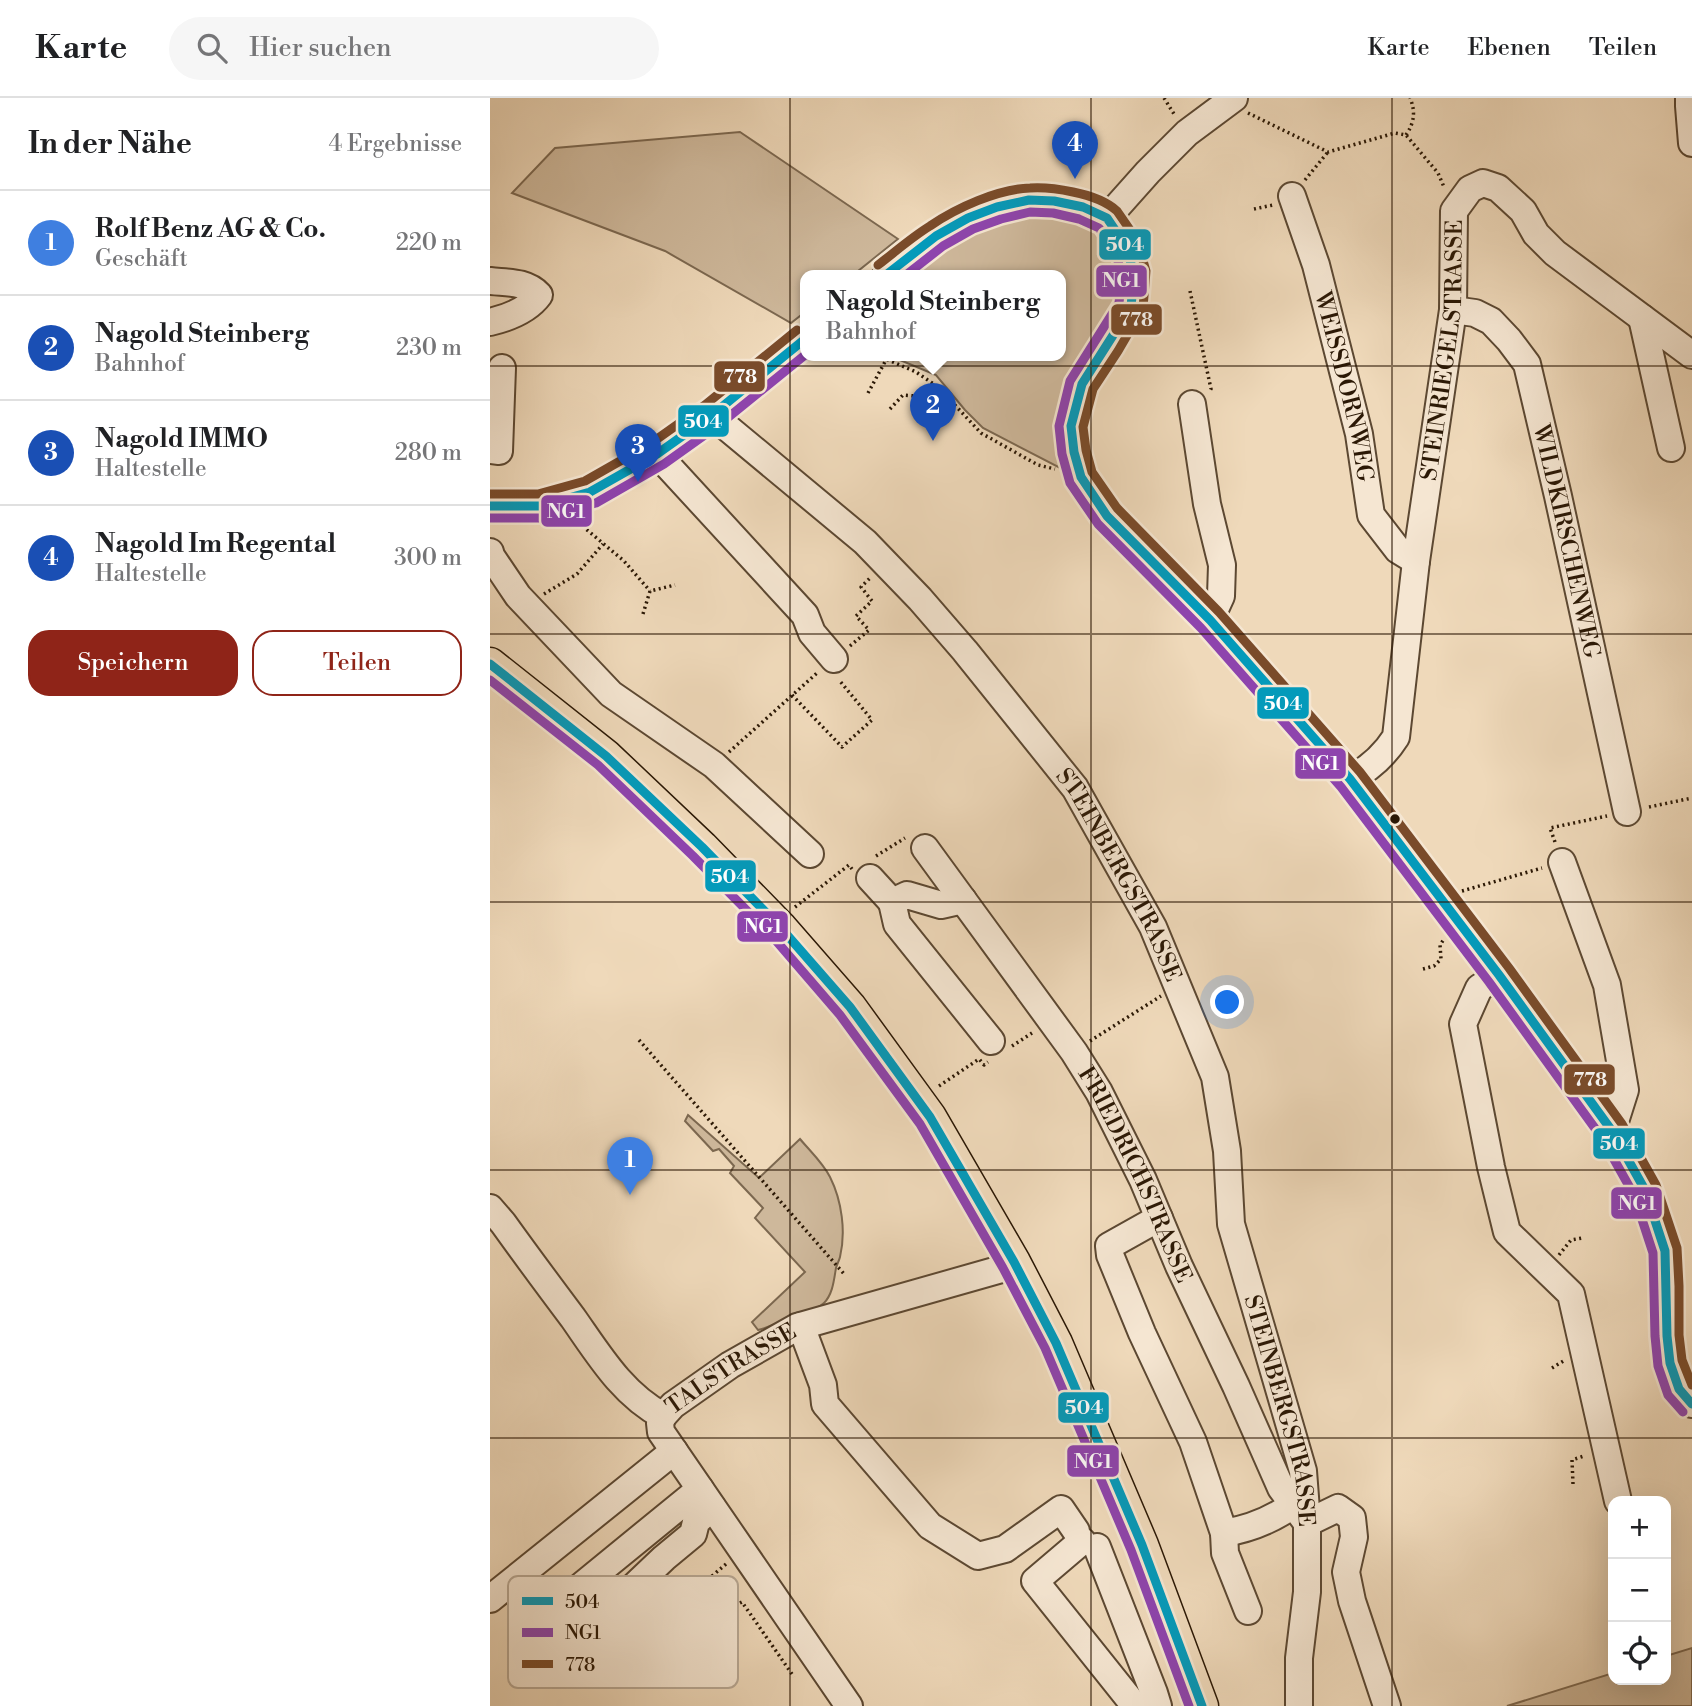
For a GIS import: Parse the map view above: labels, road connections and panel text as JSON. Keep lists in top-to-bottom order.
{
  "streets": {
    "street": [
      "STEINRIEGELSTRASSE",
      "WEISSDORNWEG",
      "WILDKIRSCHENWEG",
      "STEINBERGSTRASSE",
      "FRIEDRICHSTRASSE",
      "TALSTRASSE"
    ]
  },
  "crossings": [
    ["STEINRIEGELSTRASSE", "WEISSDORNWEG"],
    ["STEINRIEGELSTRASSE", "WILDKIRSCHENWEG"],
    ["STEINBERGSTRASSE", "FRIEDRICHSTRASSE"]
  ],
  "lines": ["transit line 778", "transit line 504", "transit line NG1"],
  "legend": ["504", "NG1", "778"],
  "page": {
    "header": "Karte",
    "search": "Hier suchen",
    "nav": ["Karte", "Ebenen", "Teilen"],
    "heading": ["In der Nähe", "4 Ergebnisse"],
    "pins": [
      "4",
      "2",
      "3",
      "1"
    ],
    "list": [
      {
        "mark": "1",
        "name": "Rolf Benz AG & Co.",
        "note": "Geschäft",
        "value": "220 m"
      },
      {
        "mark": "2",
        "name": "Nagold Steinberg",
        "note": "Bahnhof",
        "value": "230 m"
      },
      {
        "mark": "3",
        "name": "Nagold IMMO",
        "note": "Haltestelle",
        "value": "280 m"
      },
      {
        "mark": "4",
        "name": "Nagold Im Regental",
        "note": "Haltestelle",
        "value": "300 m"
      }
    ],
    "popup": ["Nagold Steinberg", "Bahnhof"],
    "buttons": ["Speichern", "Teilen"],
    "map_buttons": ["+", "−"]
  }
}
